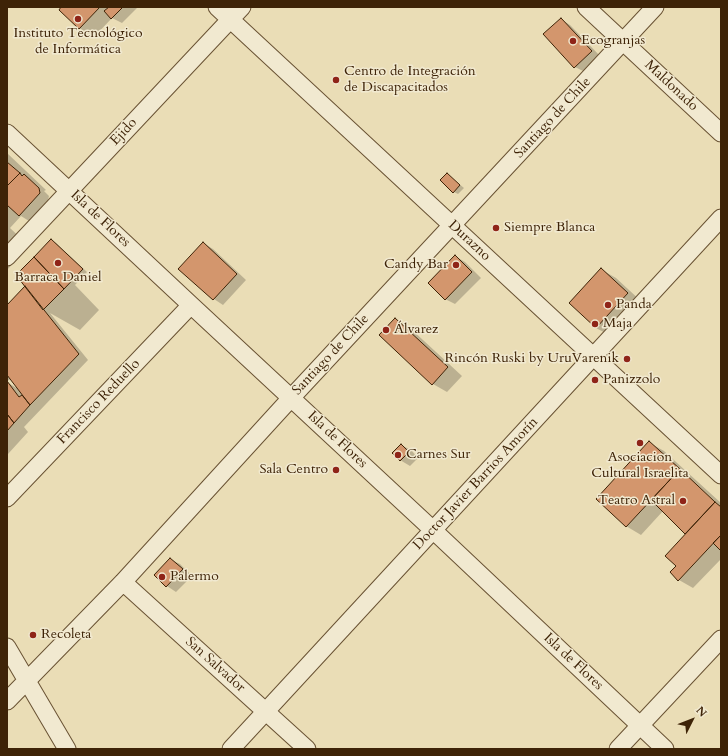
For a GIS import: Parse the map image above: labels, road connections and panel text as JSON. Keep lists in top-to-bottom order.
{
  "streets": {
    "street": [
      "Maldonado",
      "Santiago de Chile",
      "Ejido",
      "Isla de Flores",
      "Durazno",
      "Francisco Reduello",
      "Doctor Javier Barrios Amorín",
      "San Salvador"
    ]
  },
  "crossings": [
    ["Maldonado", "Santiago de Chile"],
    ["Santiago de Chile", "Isla de Flores"],
    ["Santiago de Chile", "Durazno"],
    ["Santiago de Chile", "San Salvador"],
    ["Ejido", "Isla de Flores"],
    ["Ejido", "Durazno"],
    ["Isla de Flores", "Francisco Reduello"],
    ["Isla de Flores", "Doctor Javier Barrios Amorín"],
    ["Durazno", "Doctor Javier Barrios Amorín"],
    ["Doctor Javier Barrios Amorín", "San Salvador"]
  ],
  "places": [
    "Instituto Tecnológico de Informática",
    "Ecogranjas",
    "Centro de Integración de Discapacitados",
    "Siempre Blanca",
    "Barraca Daniel",
    "Candy Bar",
    "Panda",
    "Maja",
    "Álvarez",
    "Rincón Ruski by UruVarenik",
    "Panizzolo",
    "Asociacion Cultural Israelita",
    "Carnes Sur",
    "Sala Centro",
    "Teatro Astral",
    "Palermo",
    "Recoleta"
  ],
  "north": "top right"
}
